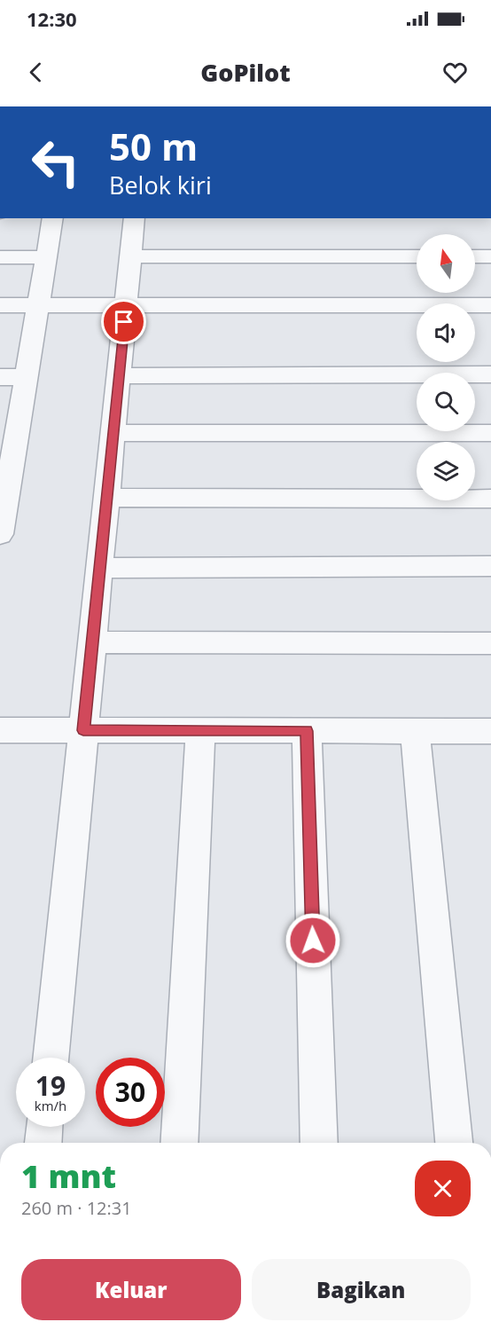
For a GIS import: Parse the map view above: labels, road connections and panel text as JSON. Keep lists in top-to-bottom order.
{
  "north": "top",
  "page": {
    "status": "12:30",
    "header": "GoPilot",
    "turn": ["50 m", "Belok kiri"],
    "speed": "19 km/h",
    "limit": "30",
    "heading": ["1 mnt", "260 m · 12:31"],
    "buttons": ["Keluar", "Bagikan"]
  }
}
